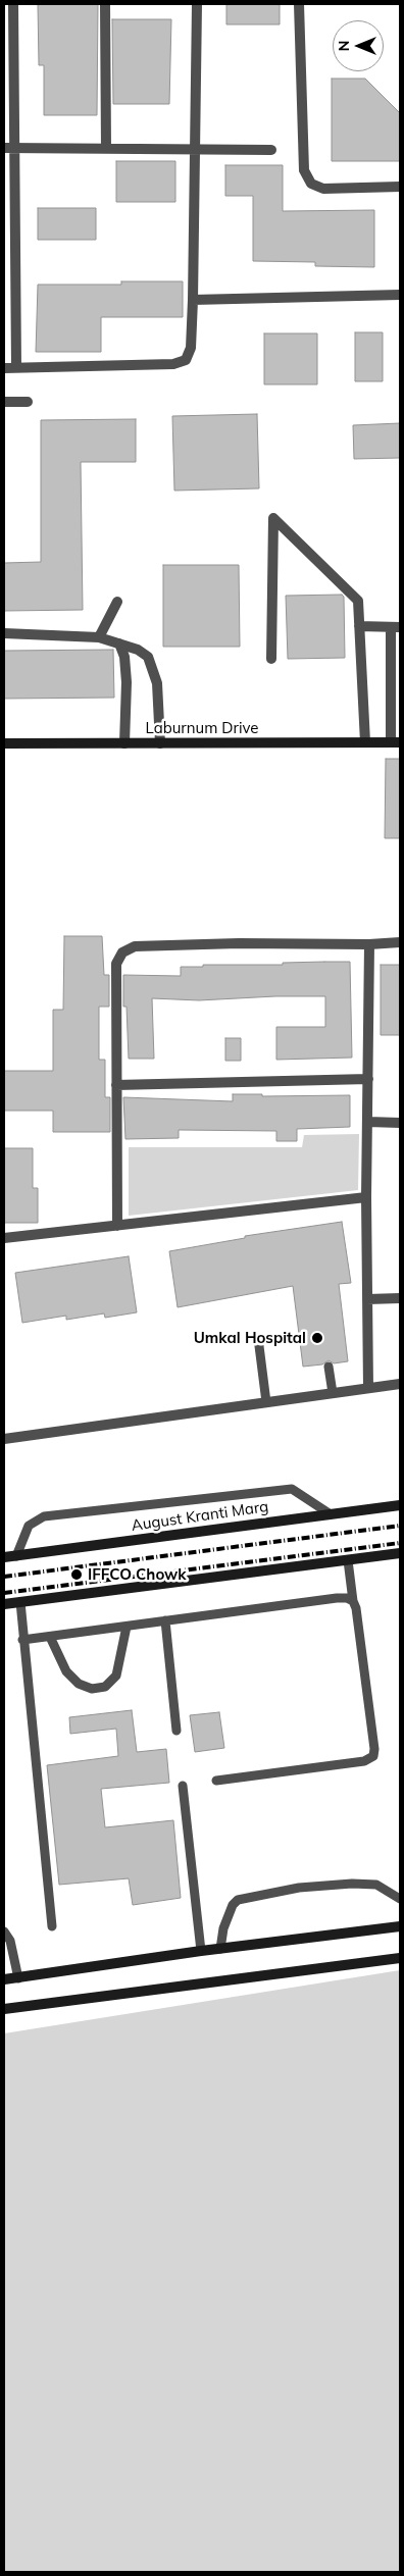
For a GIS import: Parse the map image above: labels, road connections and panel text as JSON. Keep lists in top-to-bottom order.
{
  "streets": {
    "street": ["Laburnum Drive", "August Kranti Marg"]
  },
  "places": ["Umkal Hospital", "IFFCO Chowk"],
  "north": "left"
}
